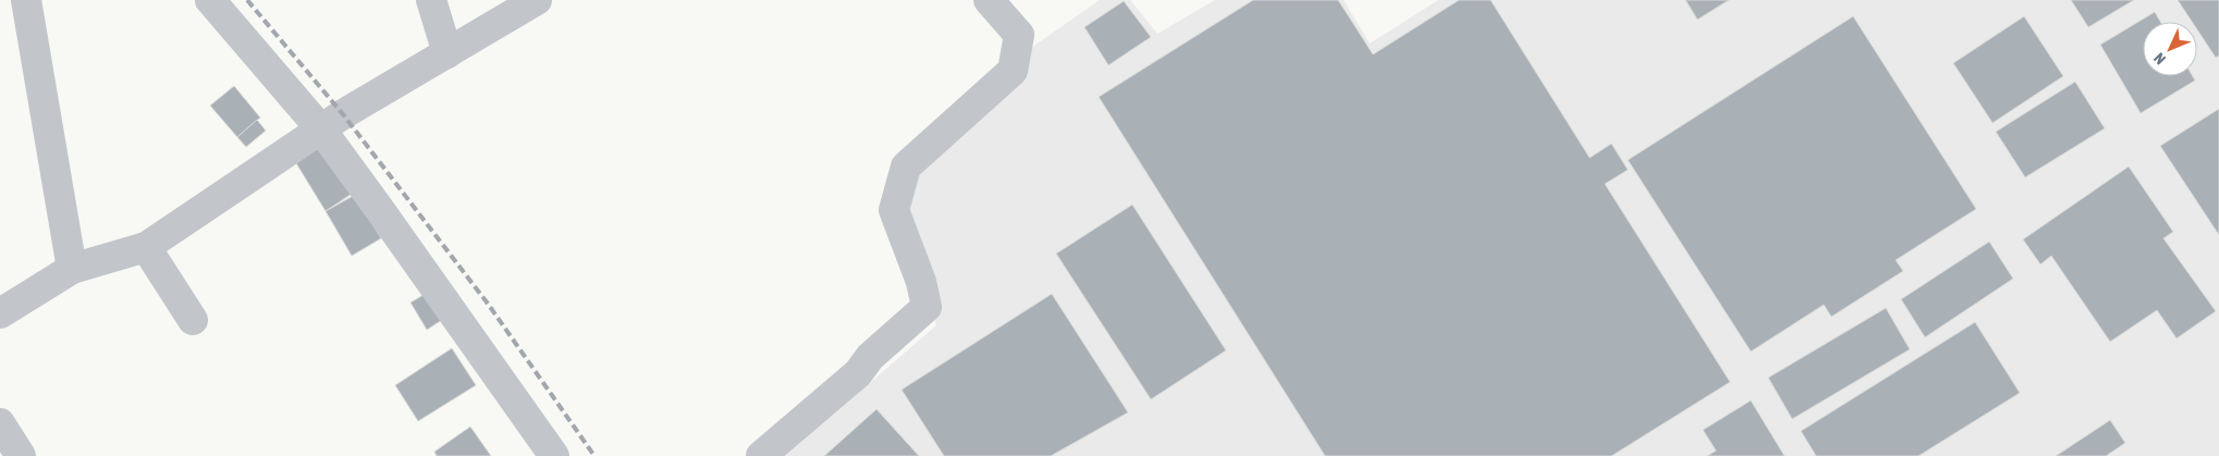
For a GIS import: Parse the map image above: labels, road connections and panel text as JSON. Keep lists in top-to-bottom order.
{
  "north": "bottom left"
}
